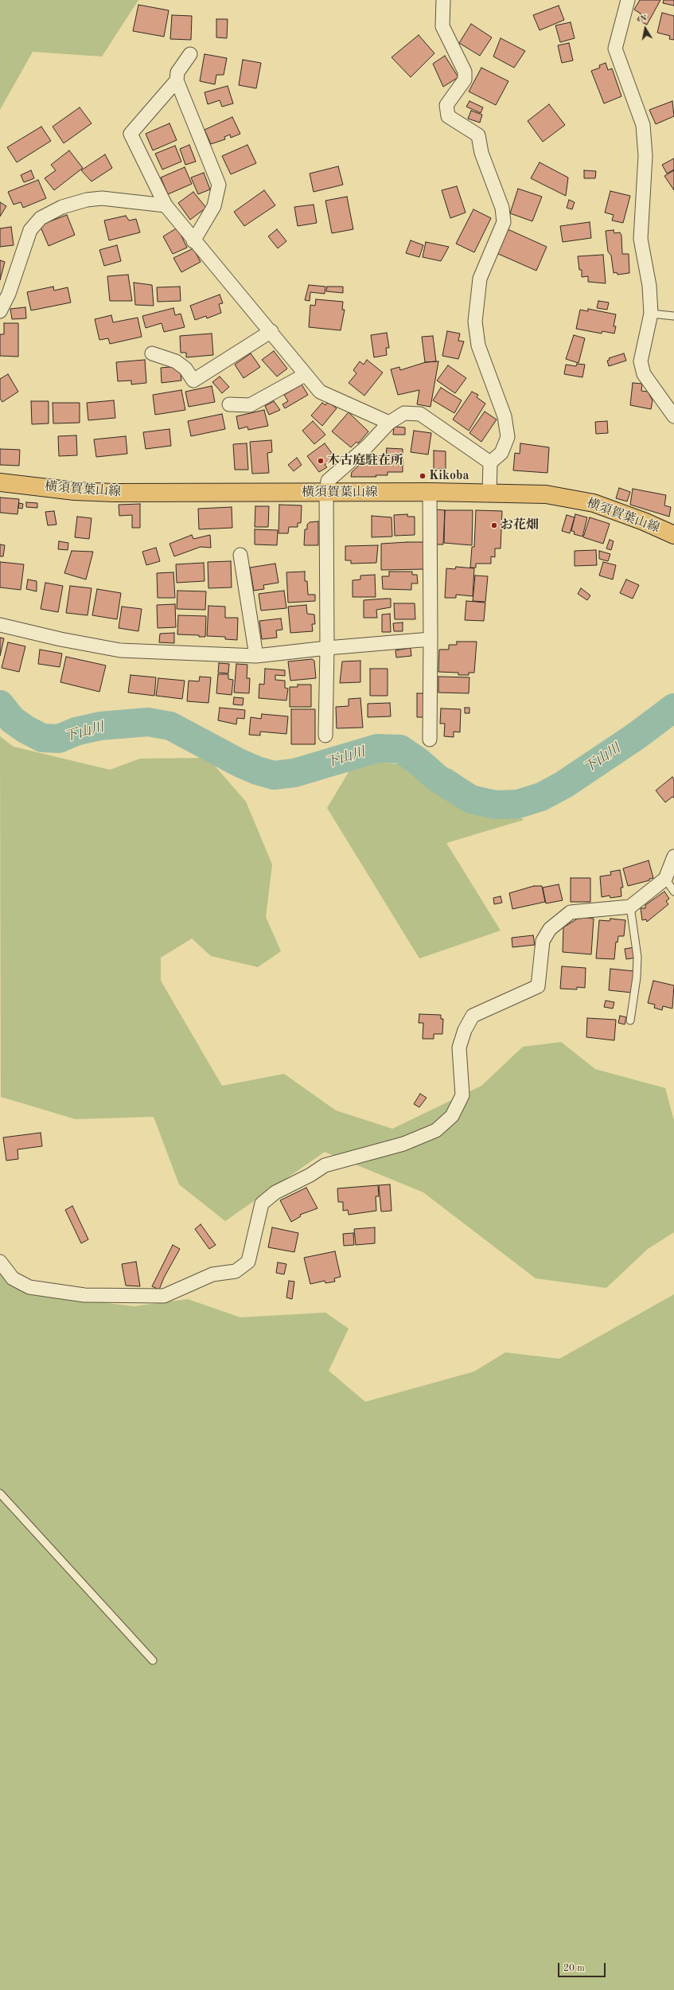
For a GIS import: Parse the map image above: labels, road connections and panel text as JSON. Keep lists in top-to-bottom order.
{
  "streets": {
    "main road": ["横須賀葉山線"]
  },
  "water": ["下山川"],
  "places": ["木古庭駐在所", "Kikoba", "お花畑"],
  "scale_bar": "20 m",
  "north": "top"
}
